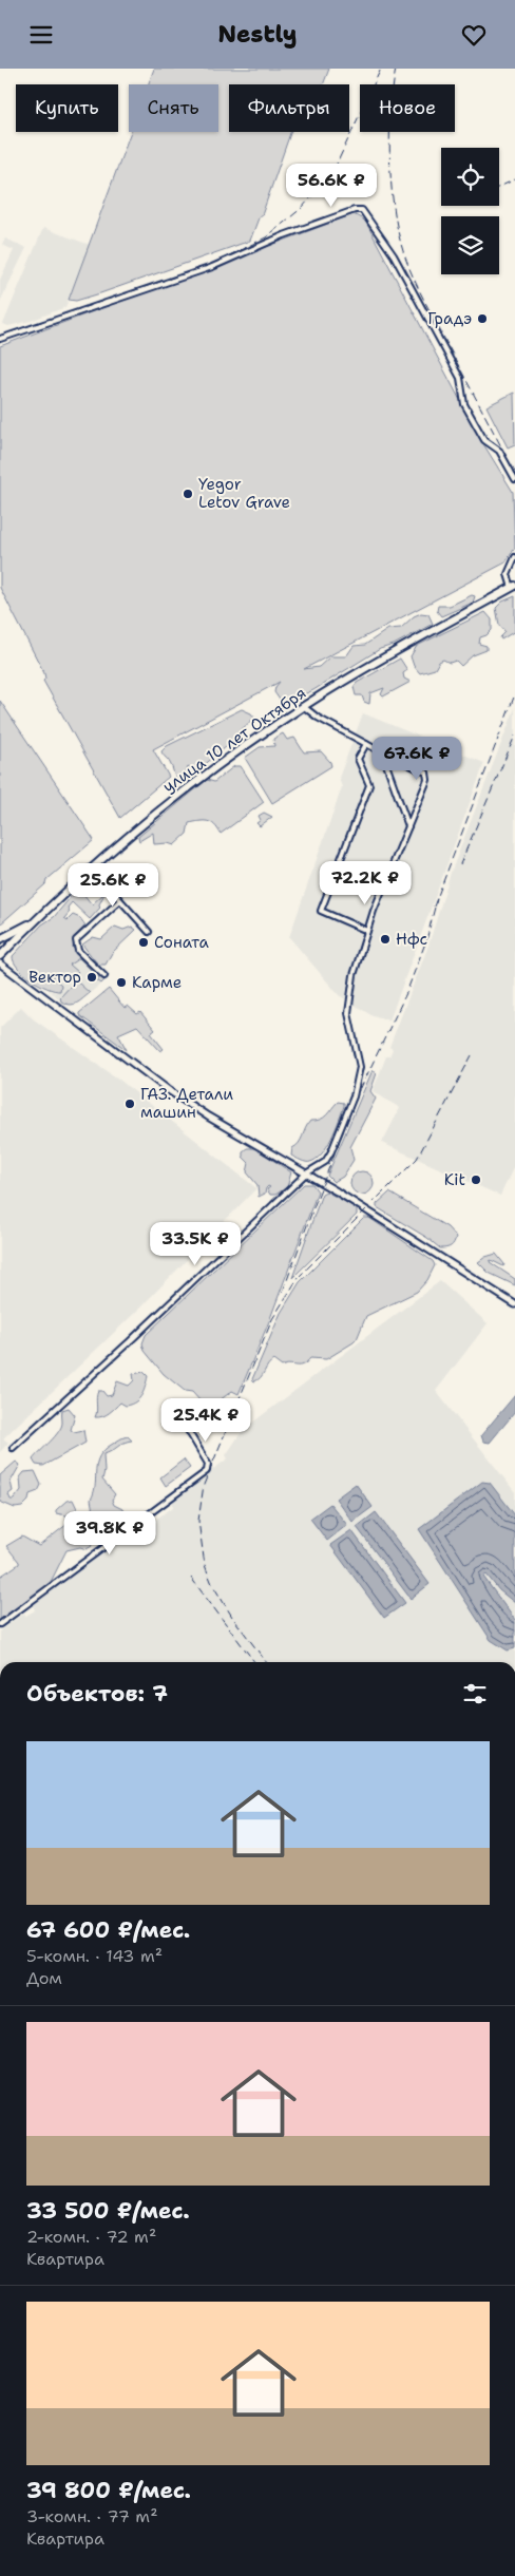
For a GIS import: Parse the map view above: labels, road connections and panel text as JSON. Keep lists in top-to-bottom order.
{
  "streets": {
    "main road": ["улица 10 лет Октября"]
  },
  "places": [
    "Градэ",
    "Yegor Letov Grave",
    "Нфс",
    "Соната",
    "Вектор",
    "Карме",
    "ГАЗ. Детали машин",
    "Kit"
  ],
  "page": {
    "header": "Nestly",
    "chip": [
      "Купить",
      "Снять",
      "Фильтры",
      "Новое"
    ],
    "price": [
      "56.6K ₽",
      "67.6K ₽",
      "72.2K ₽",
      "25.6K ₽",
      "33.5K ₽",
      "25.4K ₽",
      "39.8K ₽"
    ],
    "heading": "Объектов: 7",
    "list": [
      {
        "name": "67 600 ₽/мес.",
        "note": "5-комн. · 143 m² · Дом"
      },
      {
        "name": "33 500 ₽/мес.",
        "note": "2-комн. · 72 m² · Квартира"
      },
      {
        "name": "39 800 ₽/мес.",
        "note": "3-комн. · 77 m² · Квартира"
      }
    ]
  }
}
